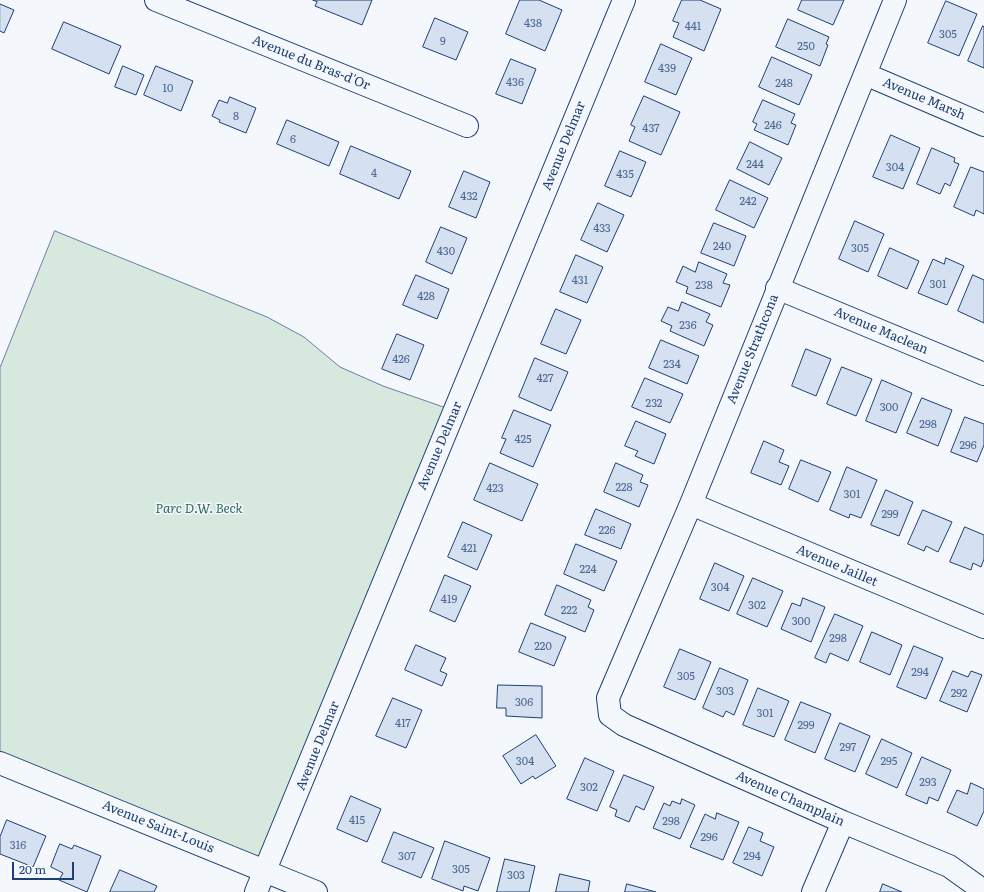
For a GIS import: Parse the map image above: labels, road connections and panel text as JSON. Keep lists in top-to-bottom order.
{
  "streets": {
    "street": [
      "Avenue du Bras-d'Or",
      "Avenue Marsh",
      "Avenue Delmar",
      "Avenue Maclean",
      "Avenue Strathcona",
      "Avenue Jaillet",
      "Avenue Champlain",
      "Avenue Saint-Louis"
    ]
  },
  "crossings": [
    ["Avenue Marsh", "Avenue Strathcona"],
    ["Avenue Delmar", "Avenue Saint-Louis"],
    ["Avenue Maclean", "Avenue Strathcona"],
    ["Avenue Strathcona", "Avenue Jaillet"],
    ["Avenue Strathcona", "Avenue Champlain"]
  ],
  "parks": ["Parc D.W. Beck"],
  "house_numbers": [
    "438",
    "441",
    "305",
    "9",
    "250",
    "439",
    "436",
    "248",
    "10",
    "8",
    "246",
    "437",
    "6",
    "244",
    "304",
    "4",
    "435",
    "432",
    "242",
    "433",
    "240",
    "305",
    "430",
    "431",
    "301",
    "238",
    "428",
    "236",
    "426",
    "234",
    "427",
    "232",
    "300",
    "298",
    "425",
    "296",
    "228",
    "423",
    "301",
    "299",
    "226",
    "421",
    "224",
    "304",
    "419",
    "302",
    "222",
    "300",
    "298",
    "220",
    "294",
    "305",
    "303",
    "292",
    "306",
    "301",
    "417",
    "299",
    "297",
    "304",
    "295",
    "293",
    "302",
    "415",
    "298",
    "296",
    "316",
    "307",
    "294",
    "305",
    "303"
  ],
  "scale_bar": "20 m"
}
